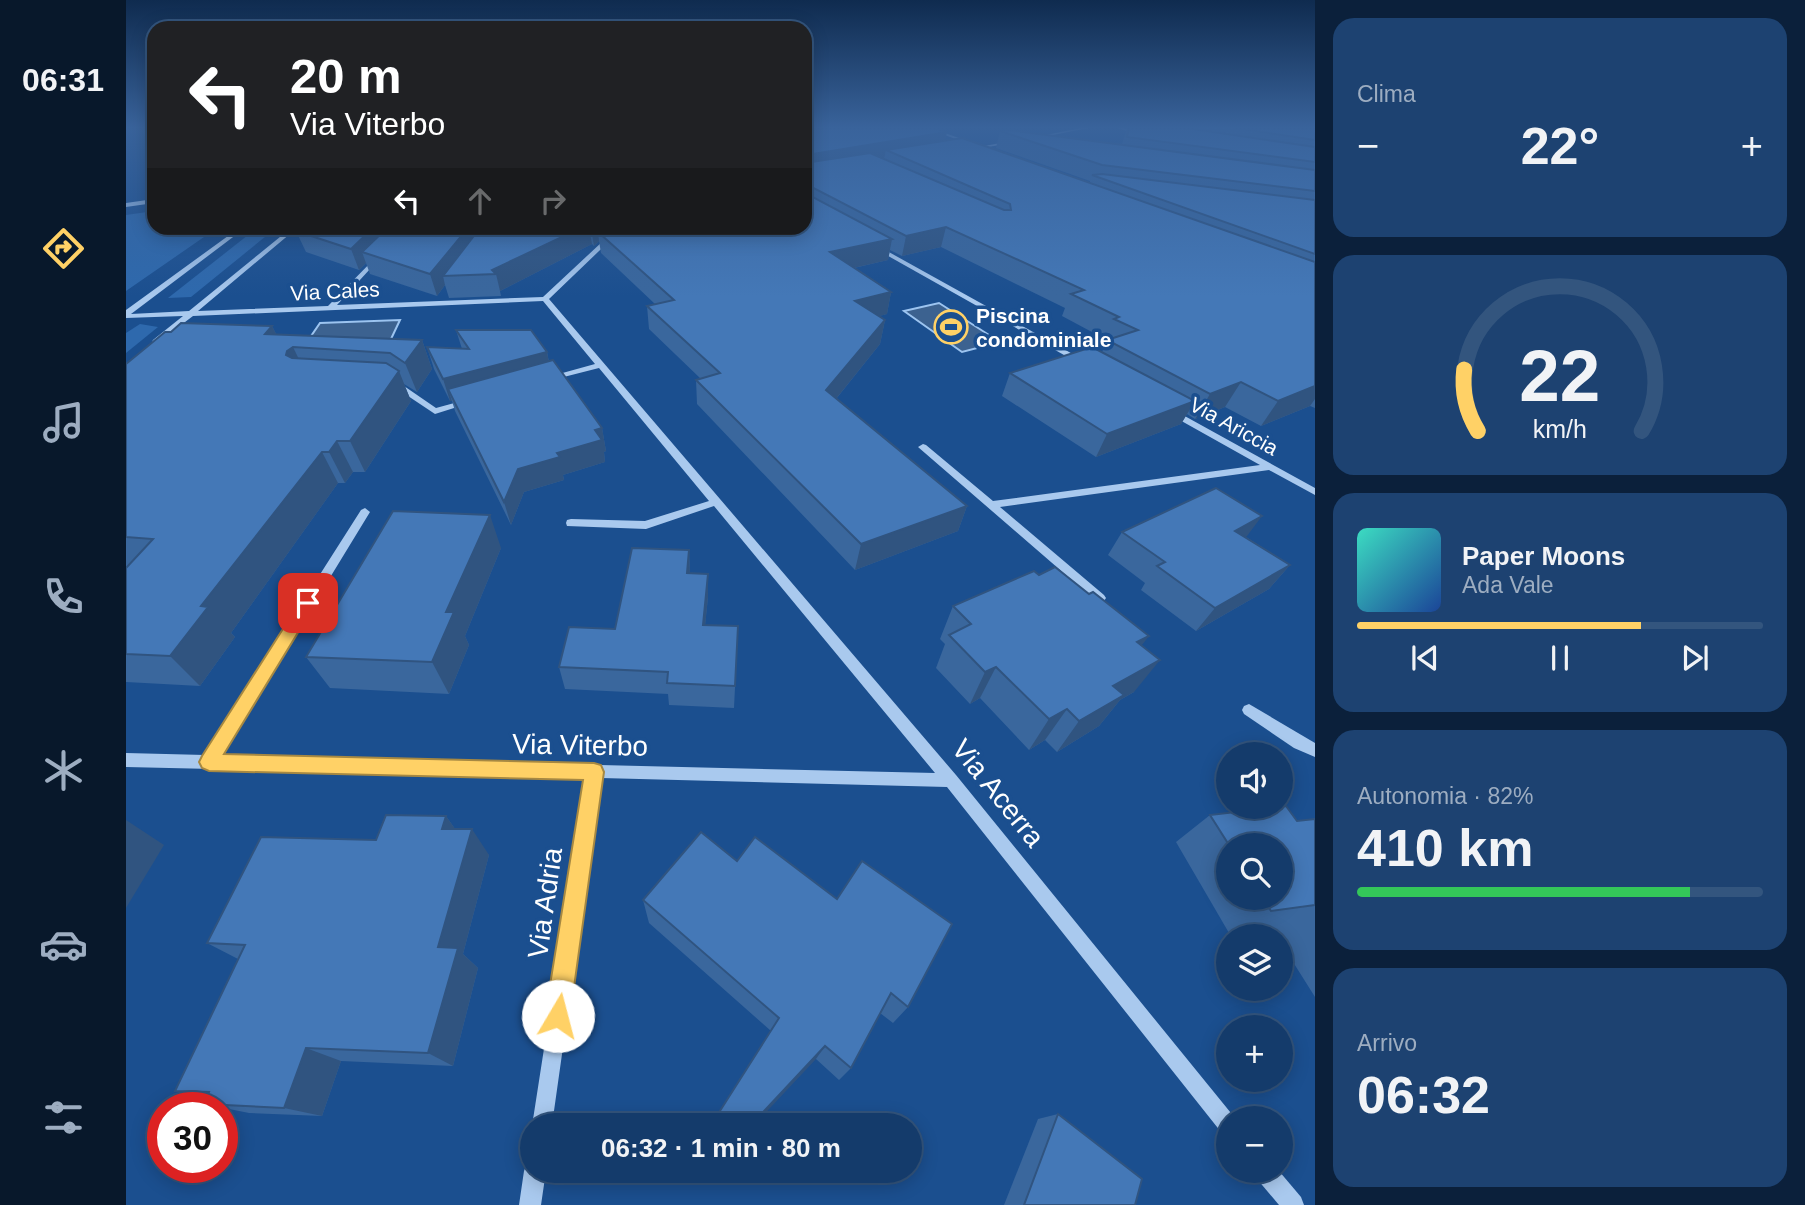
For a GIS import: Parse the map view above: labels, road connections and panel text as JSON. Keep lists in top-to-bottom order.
{
  "streets": {
    "street": [
      "Via Cales",
      "Via Ariccia",
      "Via Viterbo",
      "Via Acerra",
      "Via Adria"
    ]
  },
  "crossings": [
    ["Via Cales", "Via Acerra"],
    ["Via Viterbo", "Via Acerra"],
    ["Via Viterbo", "Via Adria"]
  ],
  "places": {
    "sports": ["Piscina condominiale"]
  },
  "page": {
    "tabs": "06:31",
    "tile": [
      "Clima",
      ["Autonomia · 82%", "410 km"],
      ["Arrivo", "06:32"]
    ],
    "turn": ["20 m", "Via Viterbo"],
    "heat": ["−", "22°", "+"],
    "song": ["Paper Moons", "Ada Vale"],
    "map_buttons": ["+", "−"],
    "limit": "30",
    "trip": "06:32 · 1 min · 80 m",
    "gauge": ["22", "km/h"]
  }
}
